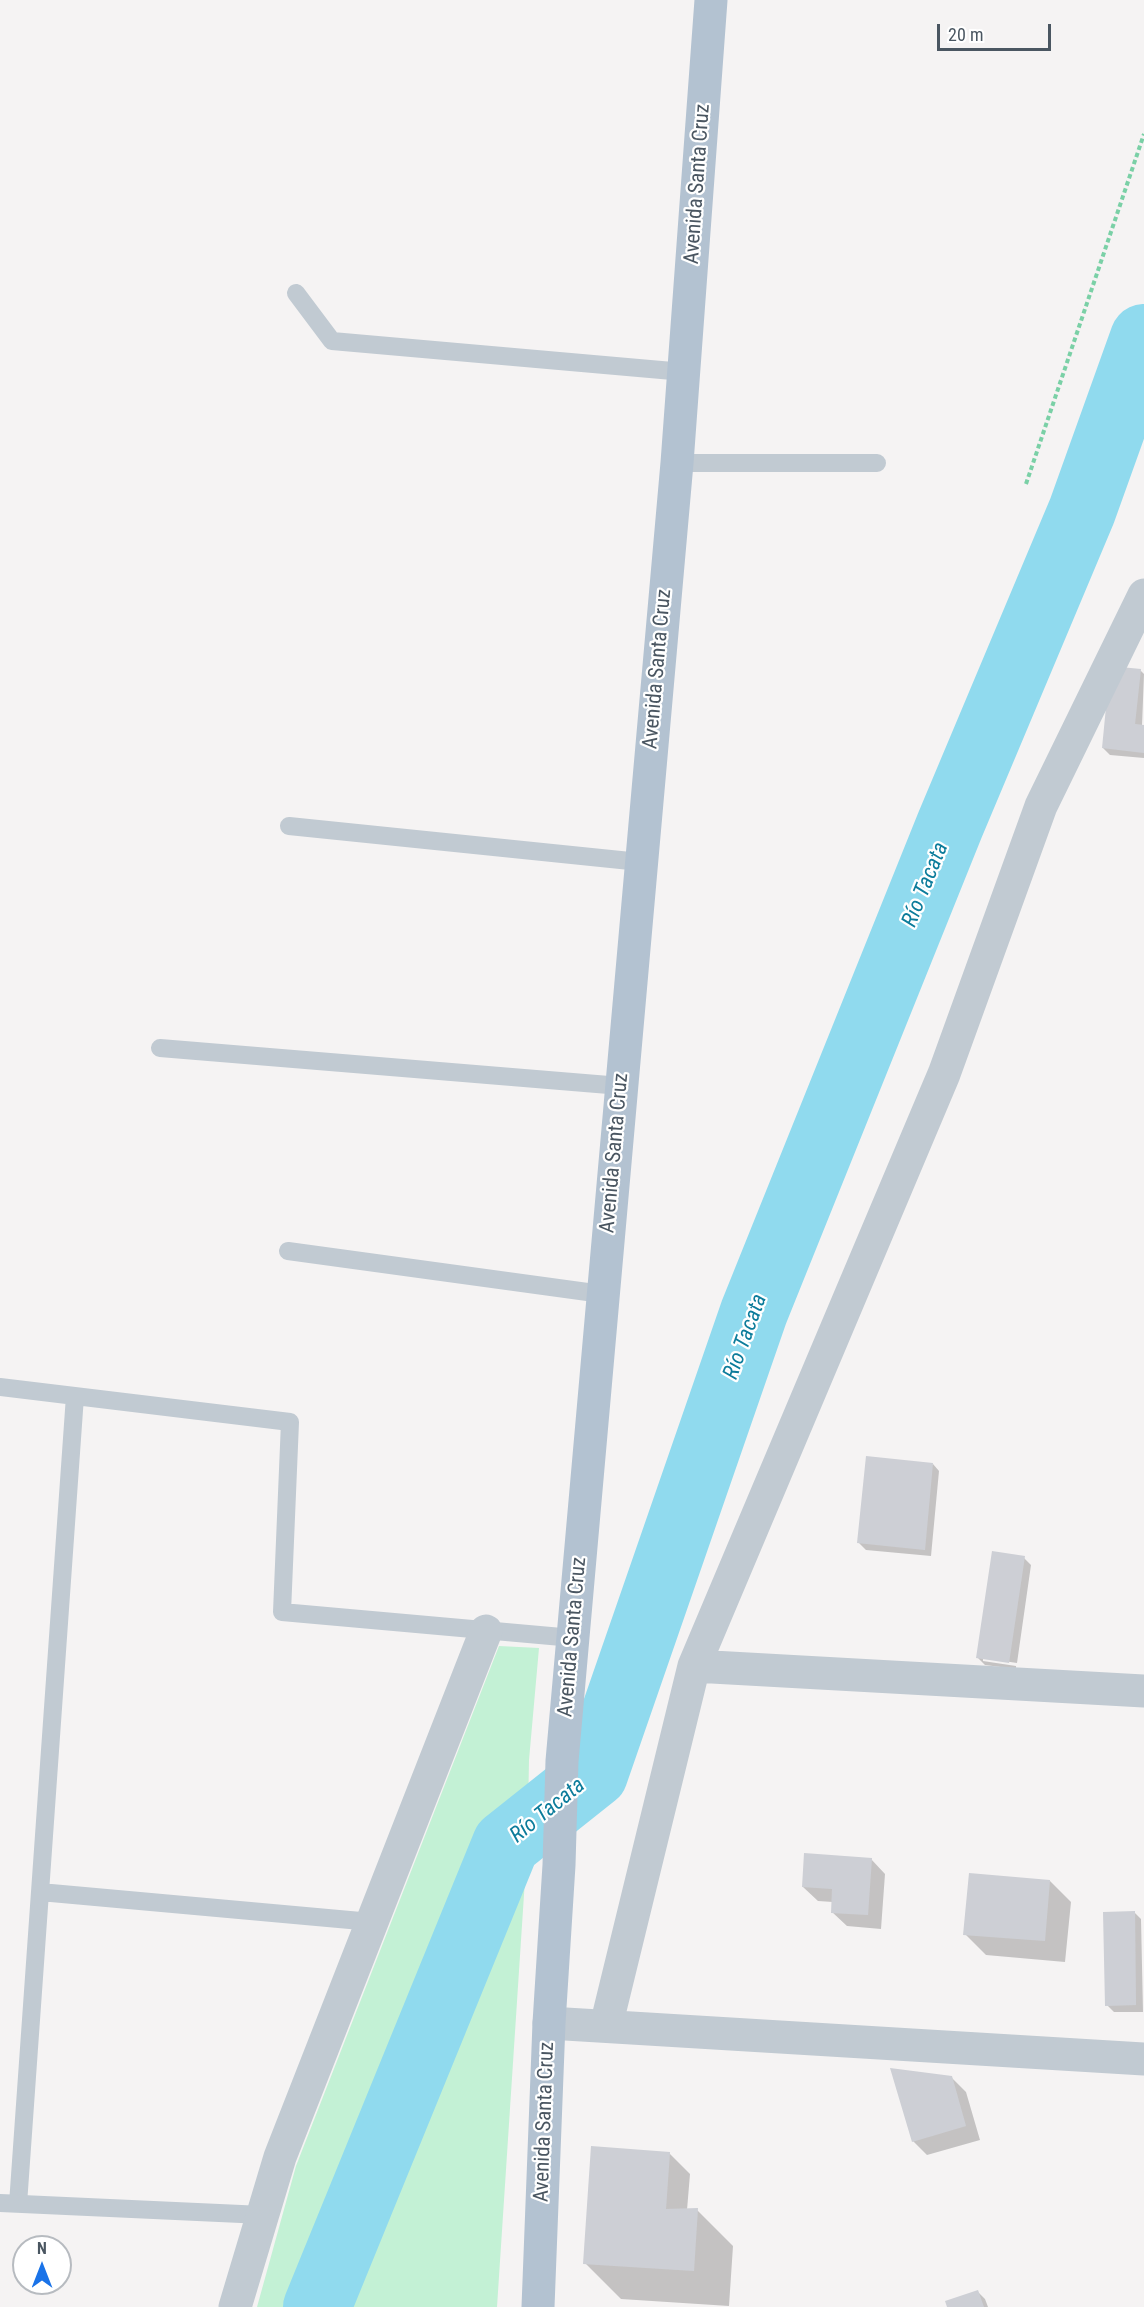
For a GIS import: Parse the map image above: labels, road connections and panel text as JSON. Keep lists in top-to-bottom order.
{
  "streets": {
    "main road": ["Avenida Santa Cruz"]
  },
  "water": ["Río Tacata"],
  "scale_bar": "20 m",
  "north": "top"
}
